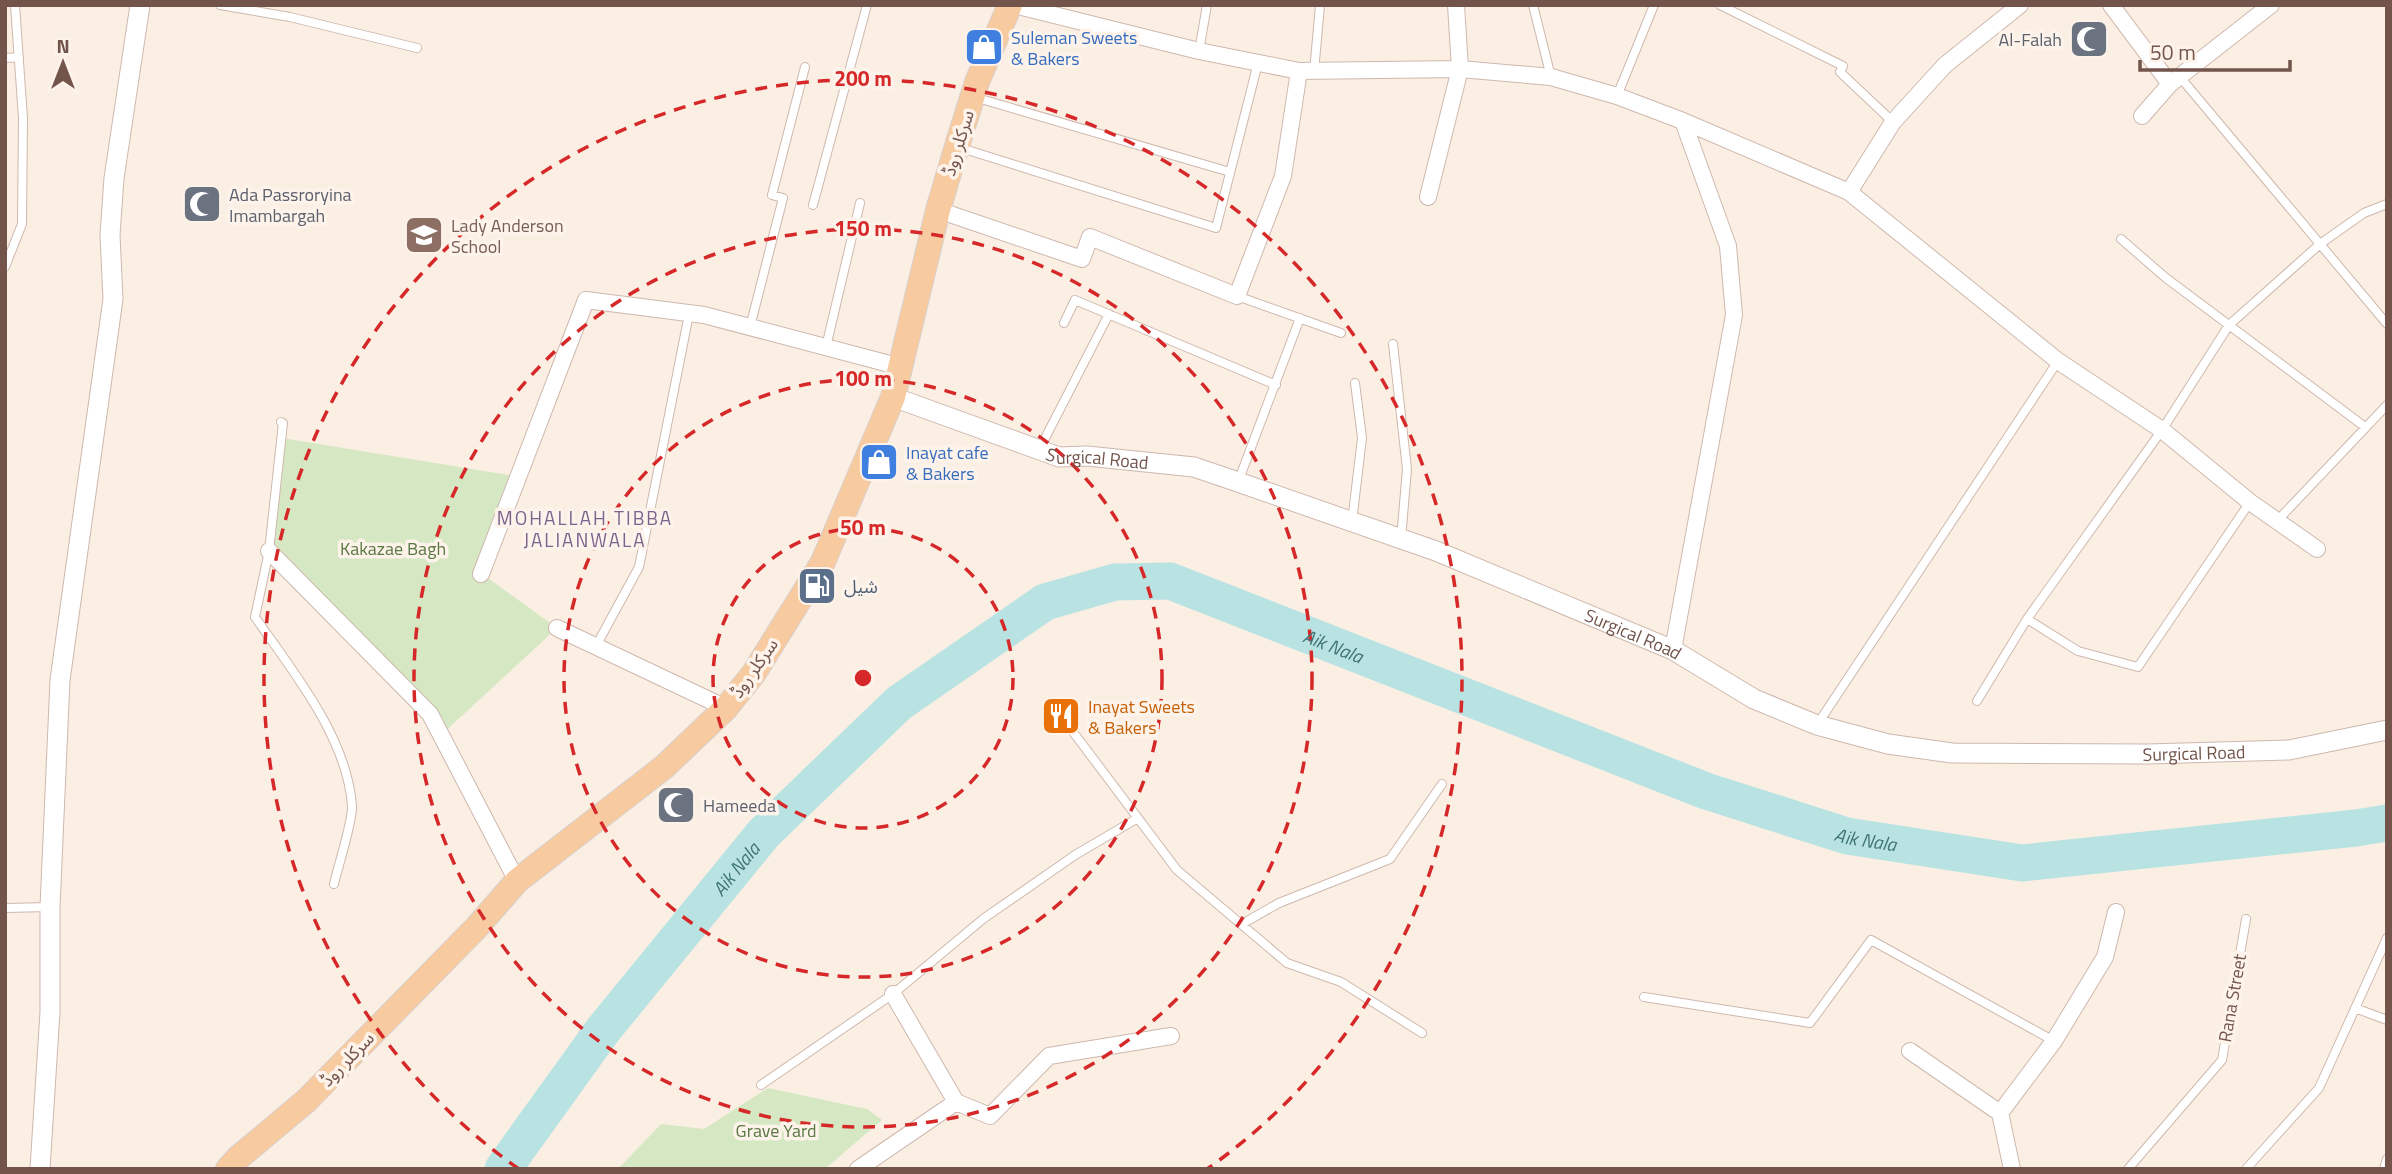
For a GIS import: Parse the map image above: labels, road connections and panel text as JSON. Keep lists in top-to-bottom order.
{
  "streets": {
    "main road": ["سرکلر روڈ"],
    "street": ["Surgical Road"],
    "lane": ["Rana Street"]
  },
  "crossings": [
    ["سرکلر روڈ", "Surgical Road"]
  ],
  "districts": ["MOHALLAH TIBBA JALIANWALA"],
  "water": ["Aik Nala"],
  "parks": ["Kakazae Bagh", "Grave Yard"],
  "places": {
    "mosque": ["Al-Falah", "Ada Passroryina Imambargah", "Hameeda"],
    "shop": ["Suleman Sweets & Bakers", "Inayat cafe & Bakers"],
    "school or university": ["Lady Anderson School"],
    "fuel station": ["شیل"],
    "restaurant": ["Inayat Sweets & Bakers"]
  },
  "scale_bar": "50 m",
  "north": "top",
  "rings": [
    "200 m",
    "150 m",
    "100 m",
    "50 m"
  ]
}
